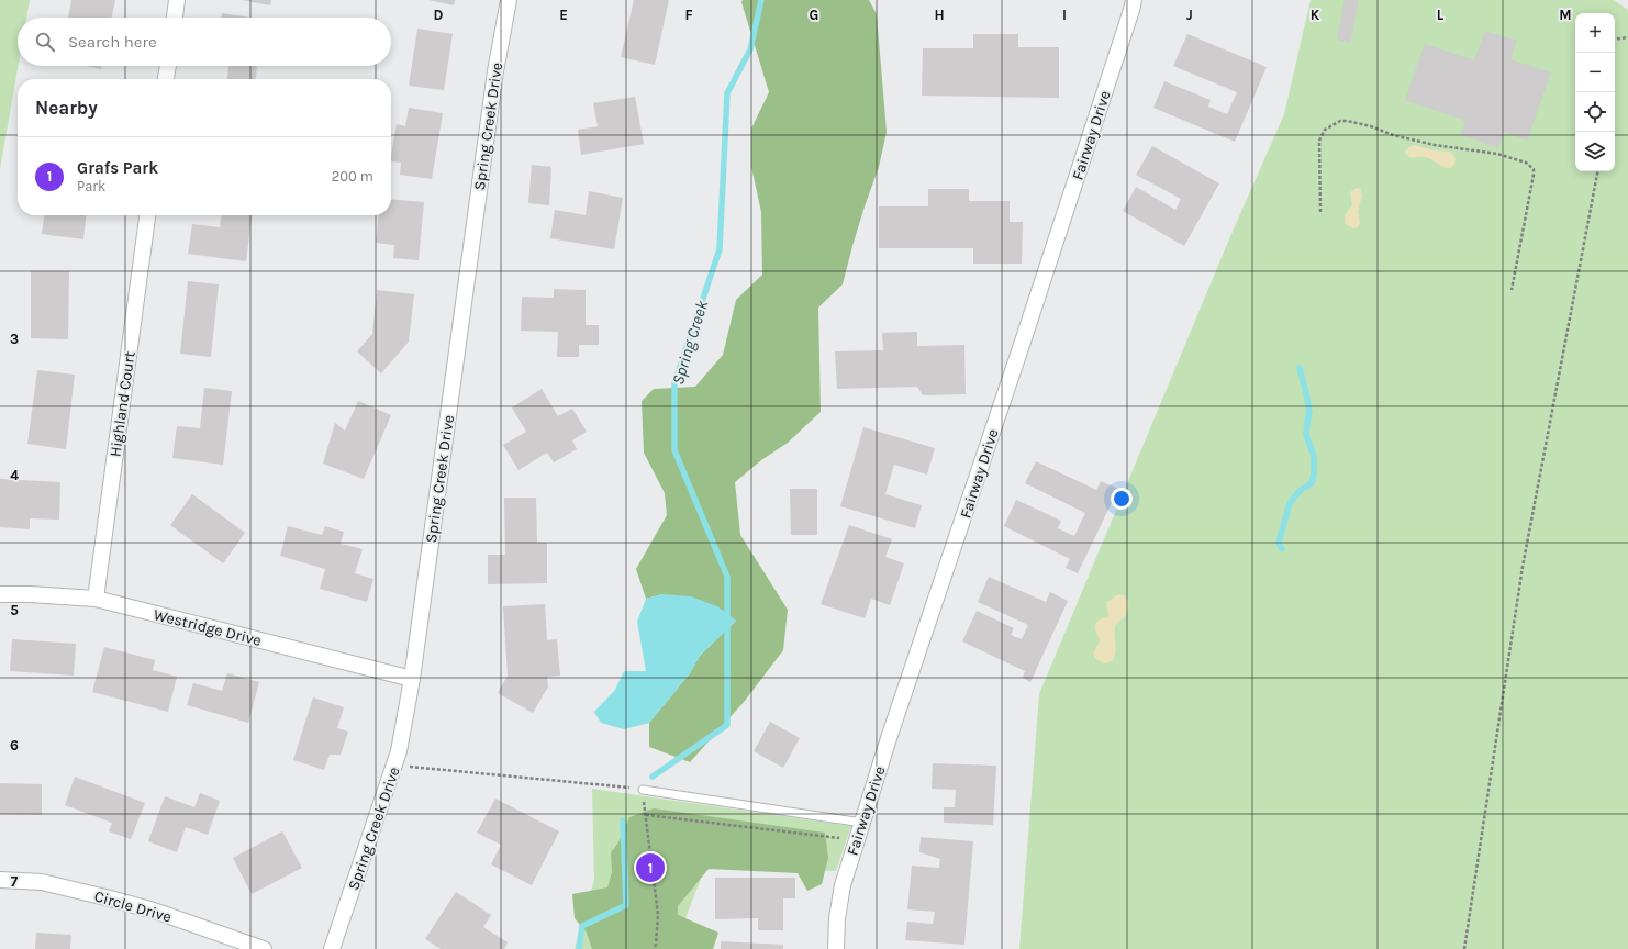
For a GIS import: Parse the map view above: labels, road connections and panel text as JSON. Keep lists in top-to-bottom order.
{
  "streets": {
    "street": [
      "Spring Creek Drive",
      "Fairway Drive",
      "Highland Court",
      "Westridge Drive",
      "Circle Drive"
    ]
  },
  "crossings": [
    ["Spring Creek Drive", "Westridge Drive"],
    ["Highland Court", "Westridge Drive"]
  ],
  "water": ["Spring Creek"],
  "page": {
    "map_buttons": ["+", "−"],
    "search": "Search here",
    "heading": "Nearby",
    "list": [
      {
        "mark": "1",
        "name": "Grafs Park",
        "note": "Park",
        "value": "200 m"
      }
    ],
    "pins": "1"
  },
  "grid": {
    "columns": [
      "D",
      "E",
      "F",
      "G",
      "H",
      "I",
      "J",
      "K",
      "L",
      "M"
    ],
    "rows": [
      "3",
      "4",
      "5",
      "6",
      "7"
    ]
  }
}
